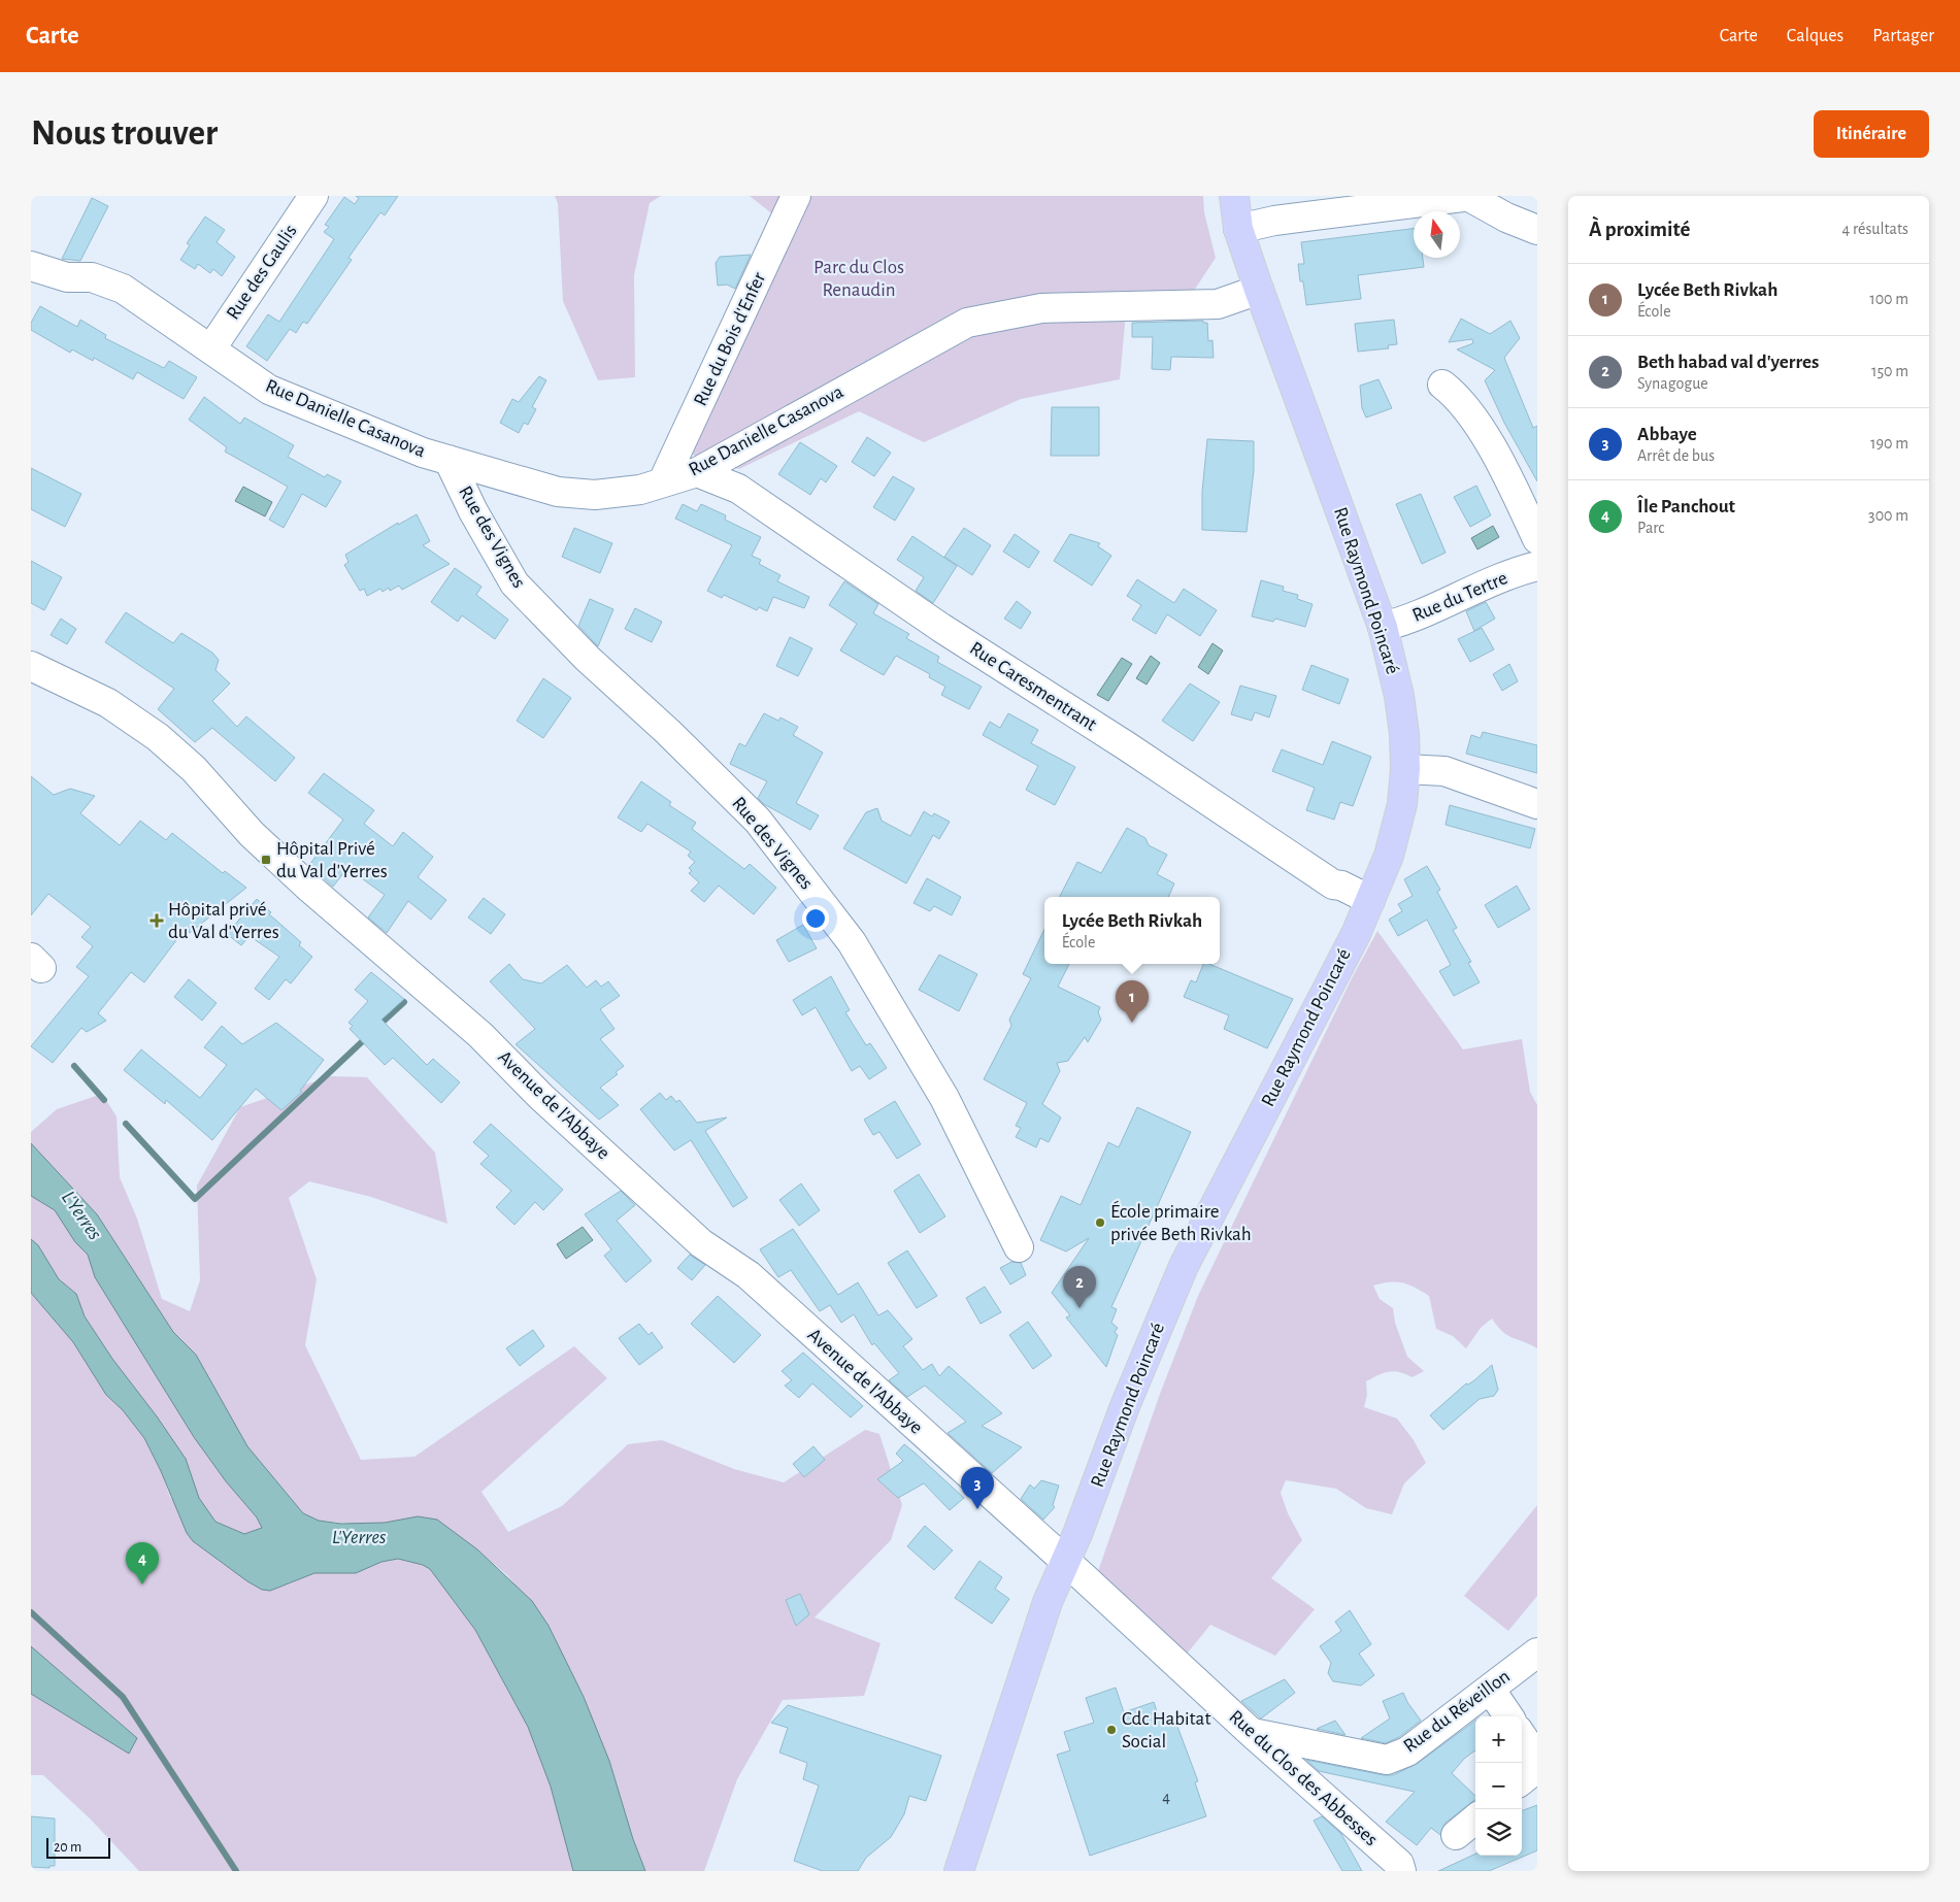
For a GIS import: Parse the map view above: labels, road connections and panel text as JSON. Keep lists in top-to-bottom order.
{
  "streets": {
    "main road": ["Rue Raymond Poincaré"],
    "street": [
      "Rue des Gaulis",
      "Rue du Bois d'Enfer",
      "Rue Danielle Casanova",
      "Rue des Vignes",
      "Rue du Tertre",
      "Rue Caresmentrant",
      "Avenue de l'Abbaye",
      "Rue du Réveillon",
      "Rue du Clos des Abbesses"
    ]
  },
  "crossings": [
    ["Rue des Gaulis", "Rue Danielle Casanova"],
    ["Rue du Bois d'Enfer", "Rue Danielle Casanova"],
    ["Rue Danielle Casanova", "Rue des Vignes"],
    ["Rue Danielle Casanova", "Rue Raymond Poincaré"],
    ["Rue Danielle Casanova", "Rue Caresmentrant"],
    ["Rue Raymond Poincaré", "Rue du Tertre"],
    ["Rue Raymond Poincaré", "Rue Caresmentrant"],
    ["Rue Raymond Poincaré", "Avenue de l'Abbaye"],
    ["Rue Raymond Poincaré", "Rue du Clos des Abbesses"],
    ["Avenue de l'Abbaye", "Rue du Clos des Abbesses"],
    ["Rue du Réveillon", "Rue du Clos des Abbesses"]
  ],
  "water": ["L'Yerres"],
  "parks": ["Parc du Clos Renaudin"],
  "places": {
    "transit": ["Hôpital Privé du Val d'Yerres"],
    "health": ["Hôpital privé du Val d'Yerres"],
    "other": ["École primaire privée Beth Rivkah", "Cdc Habitat Social"]
  },
  "house_numbers": ["4"],
  "scale_bar": "20 m",
  "north": "top",
  "page": {
    "header": "Carte",
    "nav": ["Carte", "Calques", "Partager"],
    "buttons": "Itinéraire",
    "title": "Nous trouver",
    "heading": ["À proximité", "4 résultats"],
    "list": [
      {
        "mark": "1",
        "name": "Lycée Beth Rivkah",
        "note": "École",
        "value": "100 m"
      },
      {
        "mark": "2",
        "name": "Beth habad val d'yerres",
        "note": "Synagogue",
        "value": "150 m"
      },
      {
        "mark": "3",
        "name": "Abbaye",
        "note": "Arrêt de bus",
        "value": "190 m"
      },
      {
        "mark": "4",
        "name": "Île Panchout",
        "note": "Parc",
        "value": "300 m"
      }
    ],
    "popup": ["Lycée Beth Rivkah", "École"],
    "pins": [
      "1",
      "2",
      "3",
      "4"
    ],
    "map_buttons": ["+", "−"],
    "scale": "20 m"
  }
}
